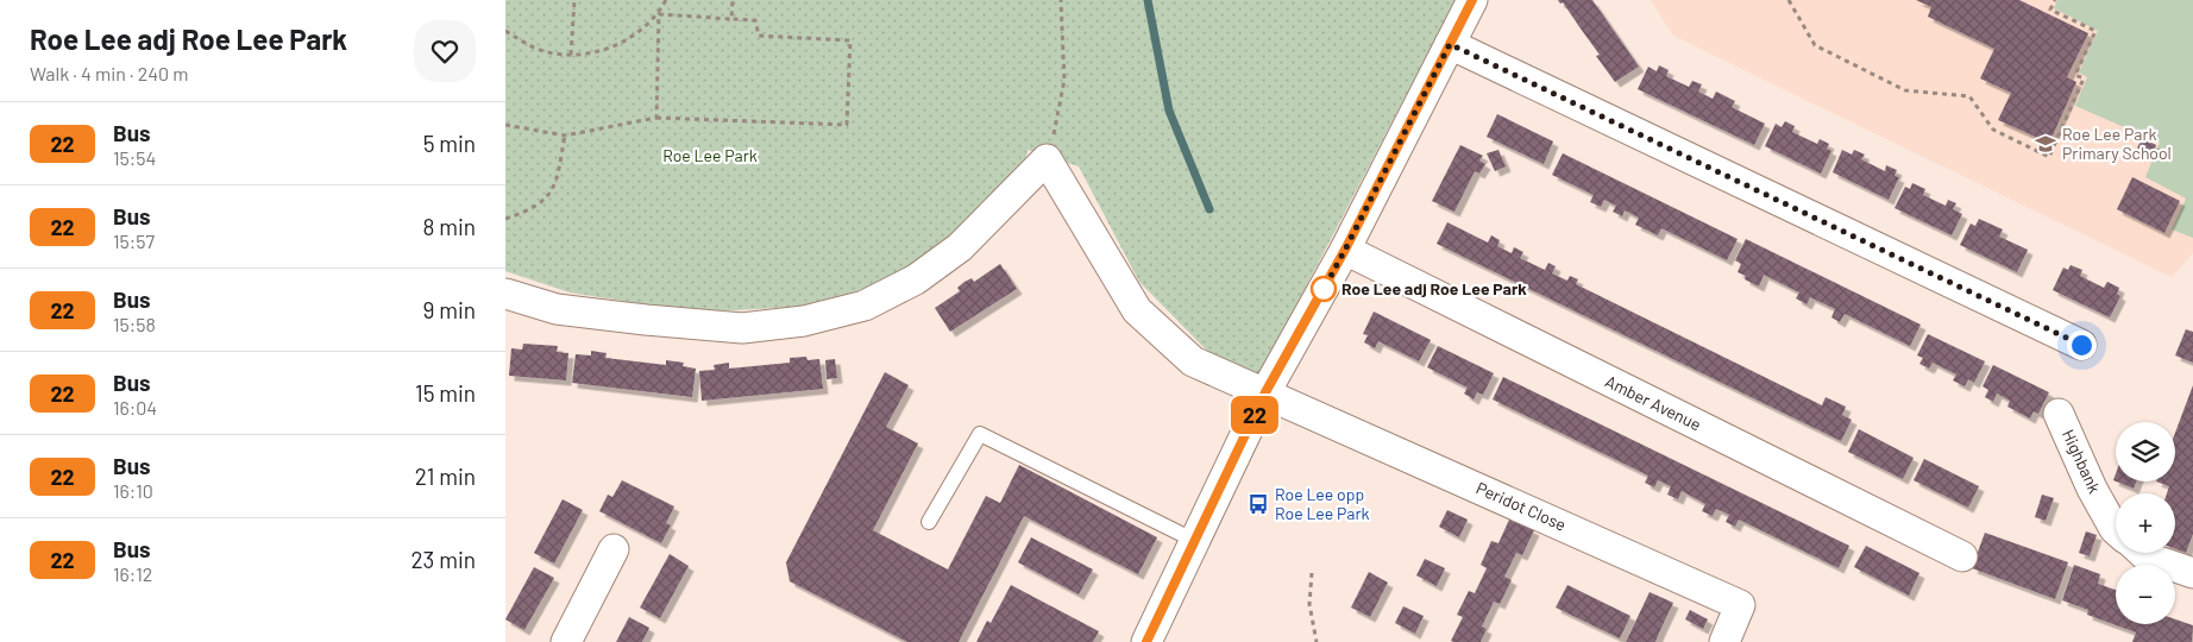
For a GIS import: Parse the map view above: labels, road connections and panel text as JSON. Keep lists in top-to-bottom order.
{
  "streets": {
    "street": ["Amber Avenue", "Highbank", "Peridot Close"]
  },
  "parks": ["Roe Lee Park"],
  "places": {
    "school or university": ["Roe Lee Park Primary School"],
    "other": ["Roe Lee adj Roe Lee Park"],
    "bus stop": ["Roe Lee opp Roe Lee Park"]
  },
  "lines": ["bus line 22"],
  "page": {
    "heading": ["Roe Lee adj Roe Lee Park", "Walk · 4 min · 240 m"],
    "on_map": "22",
    "list": [
      {
        "mark": "22",
        "name": "Bus",
        "note": "15:54",
        "value": "5 min"
      },
      {
        "mark": "22",
        "name": "Bus",
        "note": "15:57",
        "value": "8 min"
      },
      {
        "mark": "22",
        "name": "Bus",
        "note": "15:58",
        "value": "9 min"
      },
      {
        "mark": "22",
        "name": "Bus",
        "note": "16:04",
        "value": "15 min"
      },
      {
        "mark": "22",
        "name": "Bus",
        "note": "16:10",
        "value": "21 min"
      },
      {
        "mark": "22",
        "name": "Bus",
        "note": "16:12",
        "value": "23 min"
      }
    ],
    "map_buttons": ["+", "−"]
  }
}
